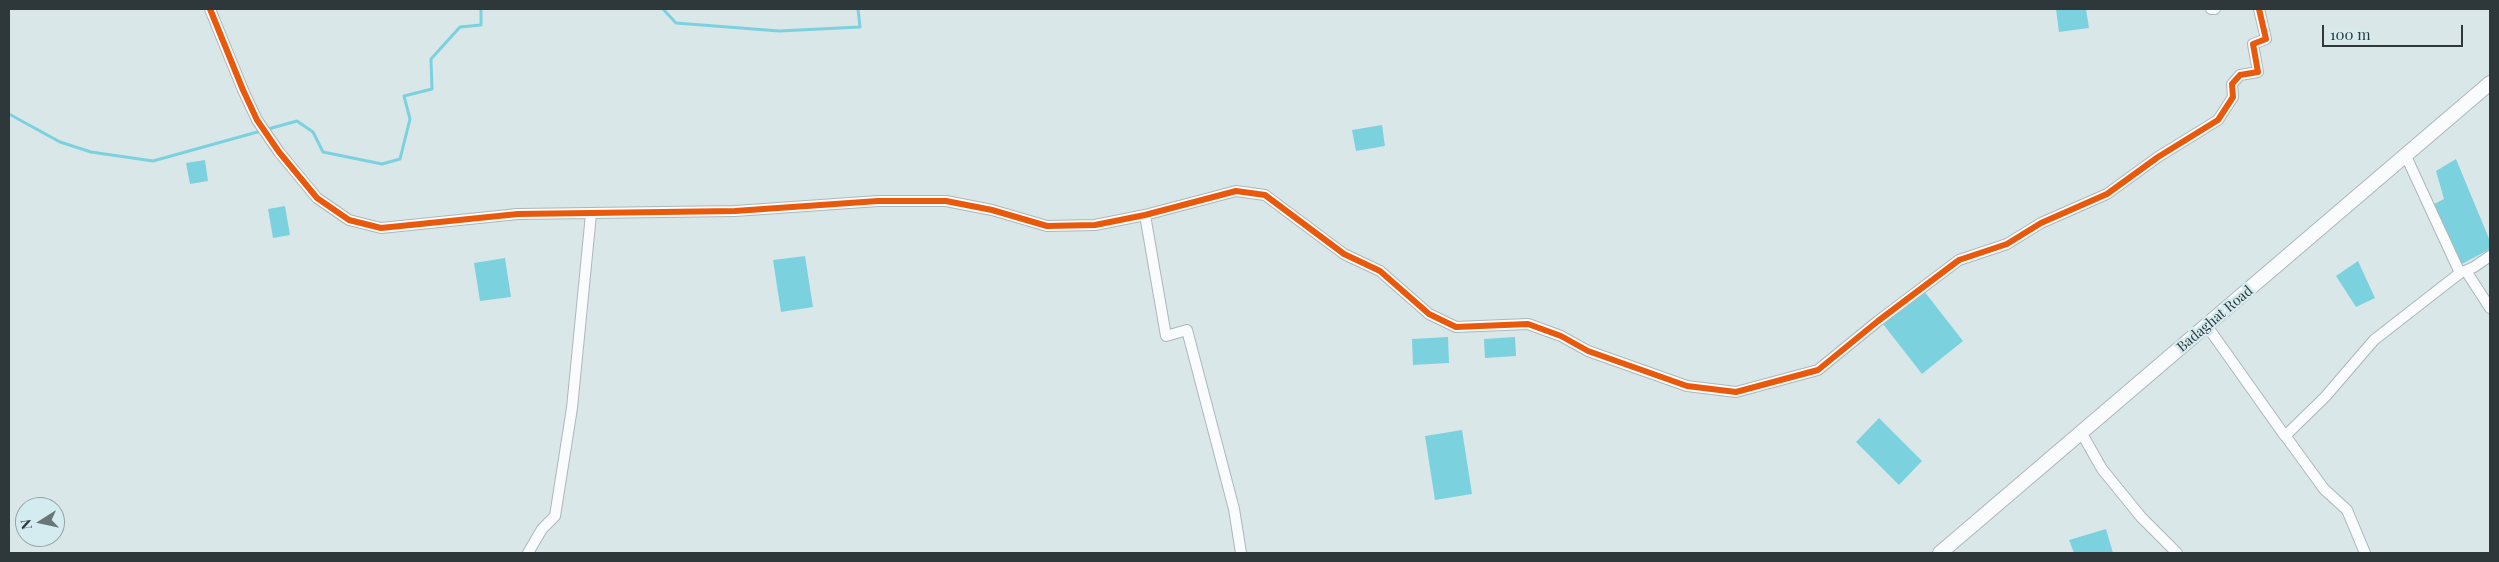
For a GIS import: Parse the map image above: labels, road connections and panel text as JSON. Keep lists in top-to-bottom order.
{
  "streets": {
    "main road": ["Badaghat Road"]
  },
  "scale_bar": "100 m",
  "north": "left"
}
